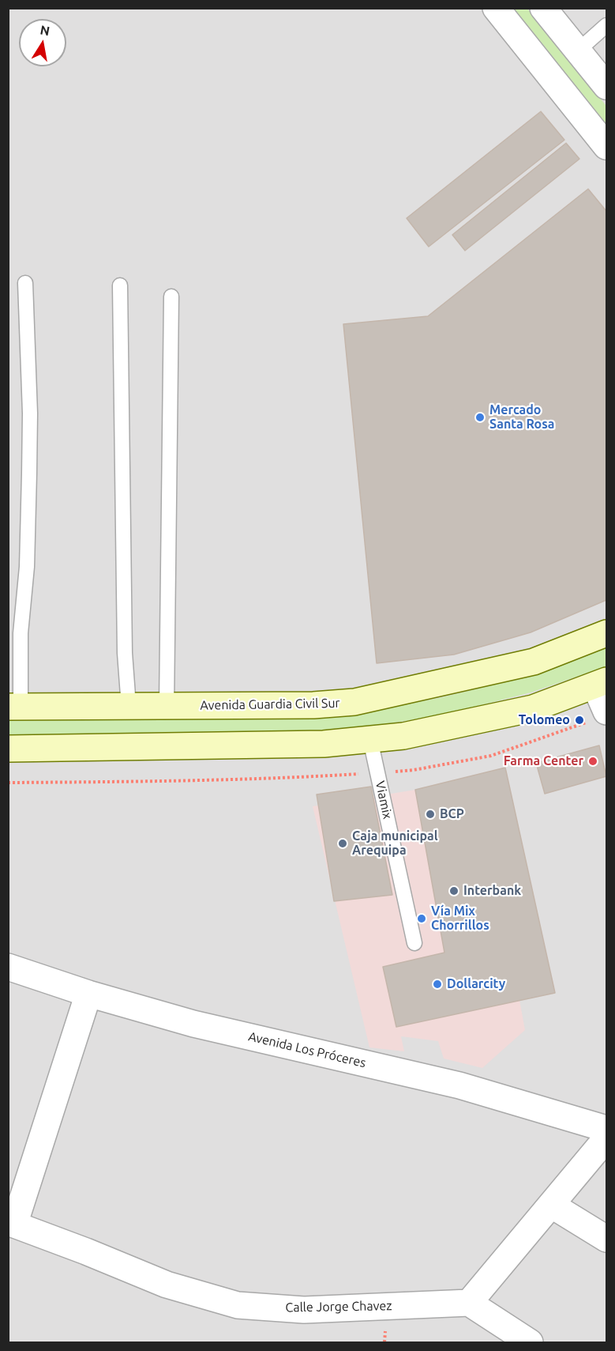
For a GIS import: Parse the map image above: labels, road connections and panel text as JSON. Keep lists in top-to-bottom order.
{
  "streets": {
    "main road": ["Avenida Guardia Civil Sur"],
    "street": ["Avenida Los Próceres", "Calle Jorge Chavez"],
    "lane": ["Viamix"]
  },
  "places": [
    "Mercado Santa Rosa",
    "Tolomeo",
    "Farma Center",
    "BCP",
    "Caja municipal Arequipa",
    "Interbank",
    "Vía Mix Chorrillos",
    "Dollarcity"
  ],
  "north": "top"
}
